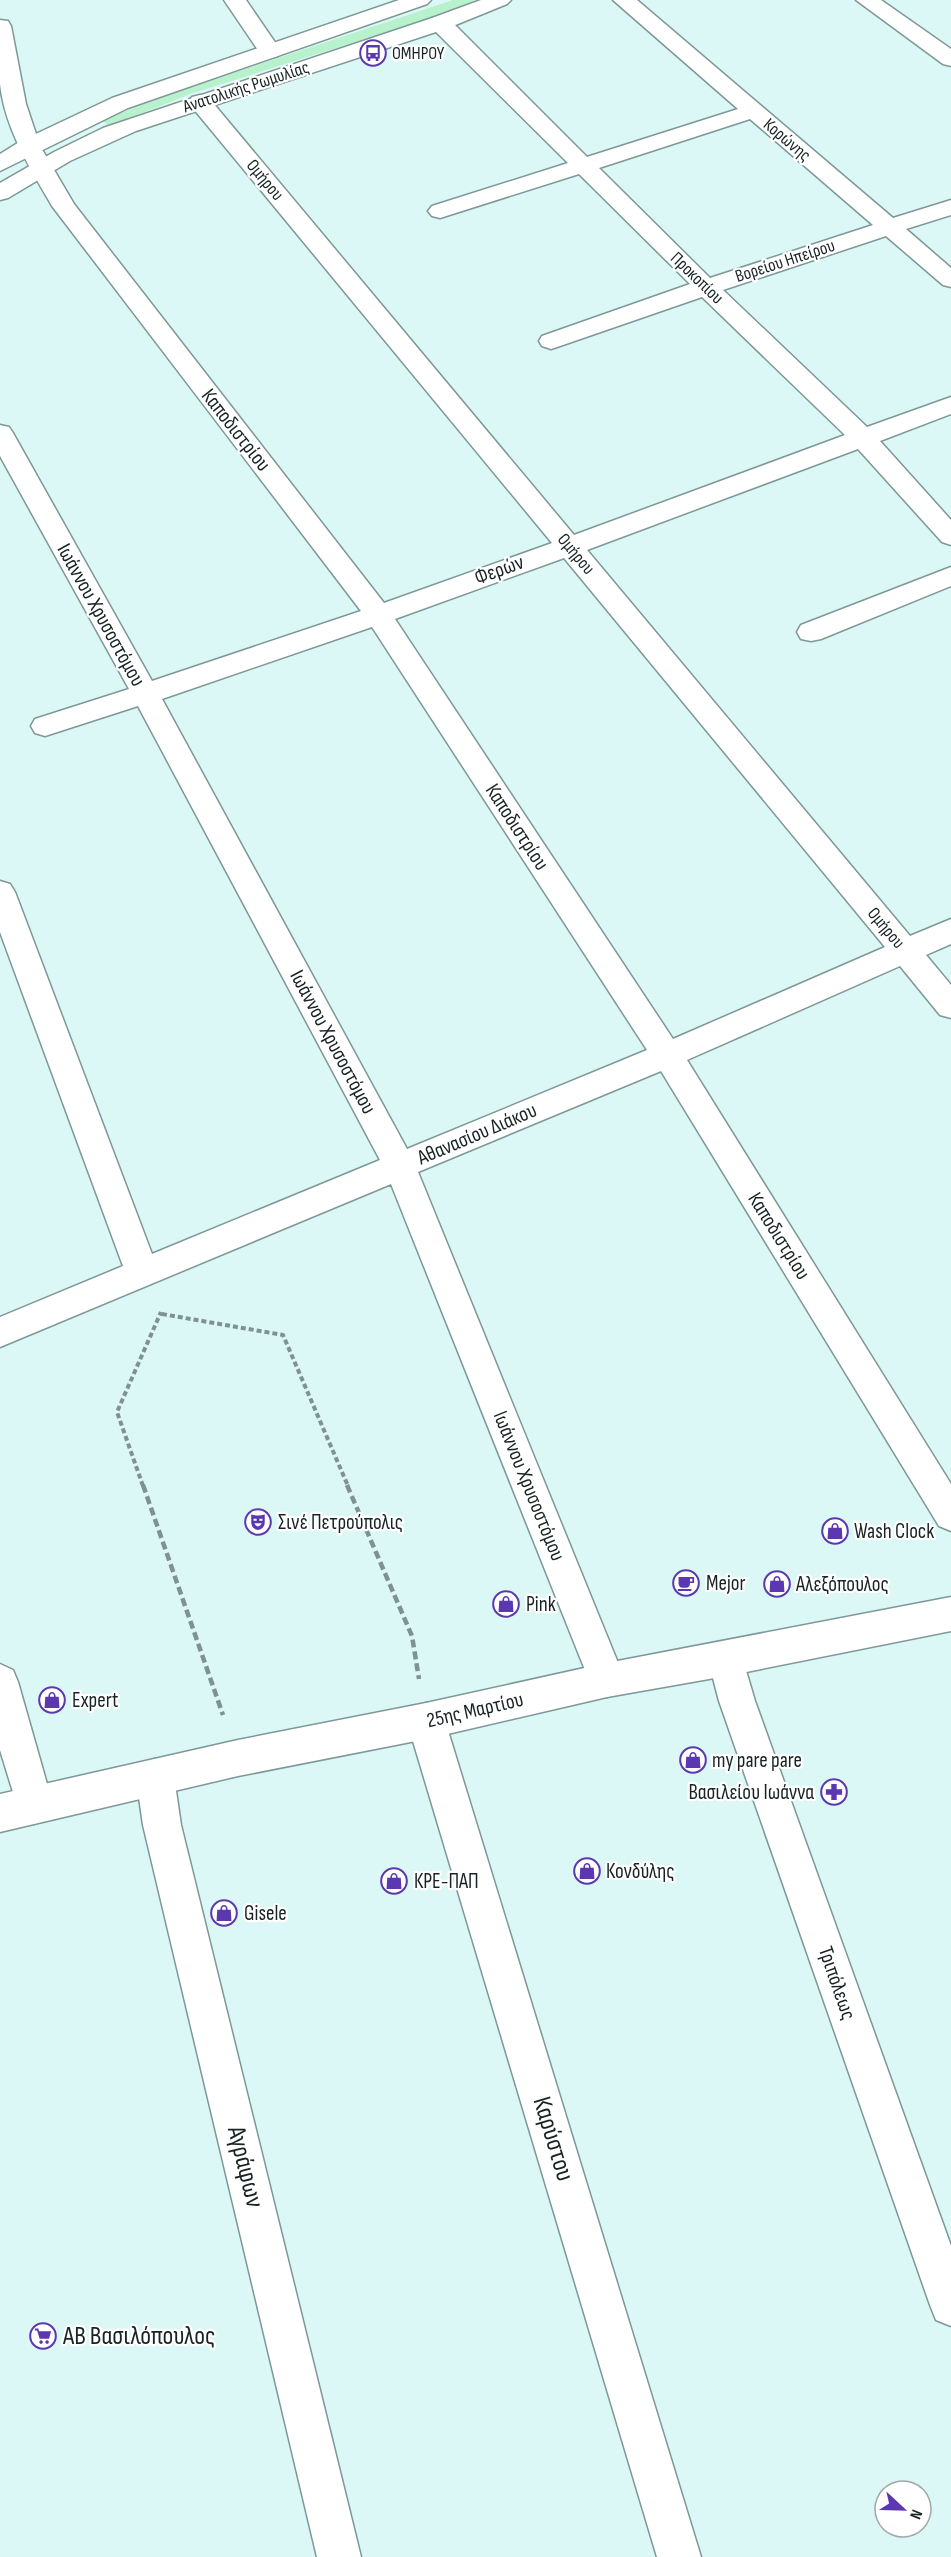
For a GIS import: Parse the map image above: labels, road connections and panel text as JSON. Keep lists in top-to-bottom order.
{
  "streets": {
    "street": [
      "Ανατολικής Ρωμυλίας",
      "Κορώνης",
      "Ομήρου",
      "Βορείου Ηπείρου",
      "Προκοπίου",
      "Καποδιστρίου",
      "Φερών",
      "Ιωάννου Χρυσοστόμου",
      "Αθανασίου Διάκου",
      "25ης Μαρτίου",
      "Τριπόλεως",
      "Καρύστου",
      "Αγράφων"
    ]
  },
  "crossings": [
    ["Ανατολικής Ρωμυλίας", "Ομήρου"],
    ["Ανατολικής Ρωμυλίας", "Προκοπίου"],
    ["Ανατολικής Ρωμυλίας", "Καποδιστρίου"],
    ["Κορώνης", "Βορείου Ηπείρου"],
    ["Ομήρου", "Φερών"],
    ["Ομήρου", "Αθανασίου Διάκου"],
    ["Βορείου Ηπείρου", "Προκοπίου"],
    ["Προκοπίου", "Φερών"],
    ["Καποδιστρίου", "Φερών"],
    ["Καποδιστρίου", "Αθανασίου Διάκου"],
    ["Φερών", "Ιωάννου Χρυσοστόμου"],
    ["Ιωάννου Χρυσοστόμου", "Αθανασίου Διάκου"],
    ["Ιωάννου Χρυσοστόμου", "25ης Μαρτίου"],
    ["25ης Μαρτίου", "Τριπόλεως"],
    ["25ης Μαρτίου", "Καρύστου"],
    ["25ης Μαρτίου", "Αγράφων"]
  ],
  "places": {
    "bus stop": ["ΟΜΗΡΟΥ"],
    "theatre": ["Σινέ Πετρούπολις"],
    "shop": [
      "Wash Clock",
      "Αλεξόπουλος",
      "Pink",
      "Expert",
      "my pare pare",
      "Κονδύλης",
      "ΚΡΕ-ΠΑΠ",
      "Gisele"
    ],
    "cafe": ["Mejor"],
    "pharmacy": ["Βασιλείου Ιωάννα"],
    "supermarket": ["ΑΒ Βασιλόπουλος"]
  },
  "north": "right"
}
